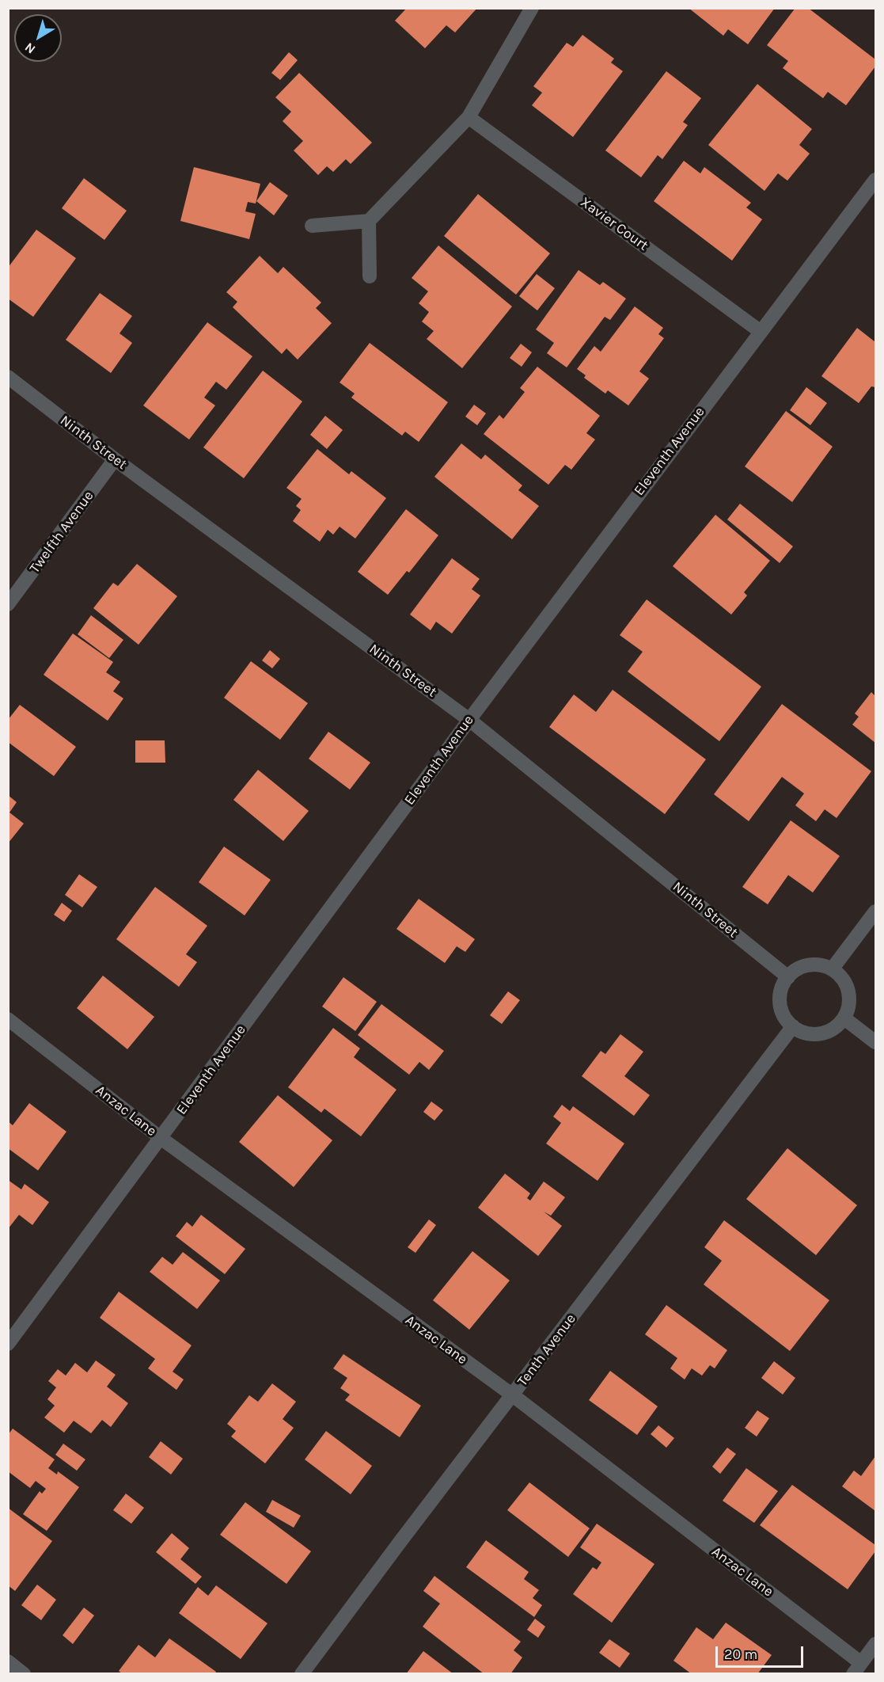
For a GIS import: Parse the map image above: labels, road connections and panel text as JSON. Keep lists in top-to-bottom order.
{
  "streets": {
    "street": [
      "Xavier Court",
      "Ninth Street",
      "Eleventh Avenue",
      "Twelfth Avenue",
      "Anzac Lane",
      "Tenth Avenue"
    ]
  },
  "crossings": [
    ["Xavier Court", "Eleventh Avenue"],
    ["Ninth Street", "Eleventh Avenue"],
    ["Ninth Street", "Twelfth Avenue"],
    ["Ninth Street", "Tenth Avenue"],
    ["Eleventh Avenue", "Anzac Lane"],
    ["Anzac Lane", "Tenth Avenue"]
  ],
  "scale_bar": "20 m",
  "north": "bottom left"
}
